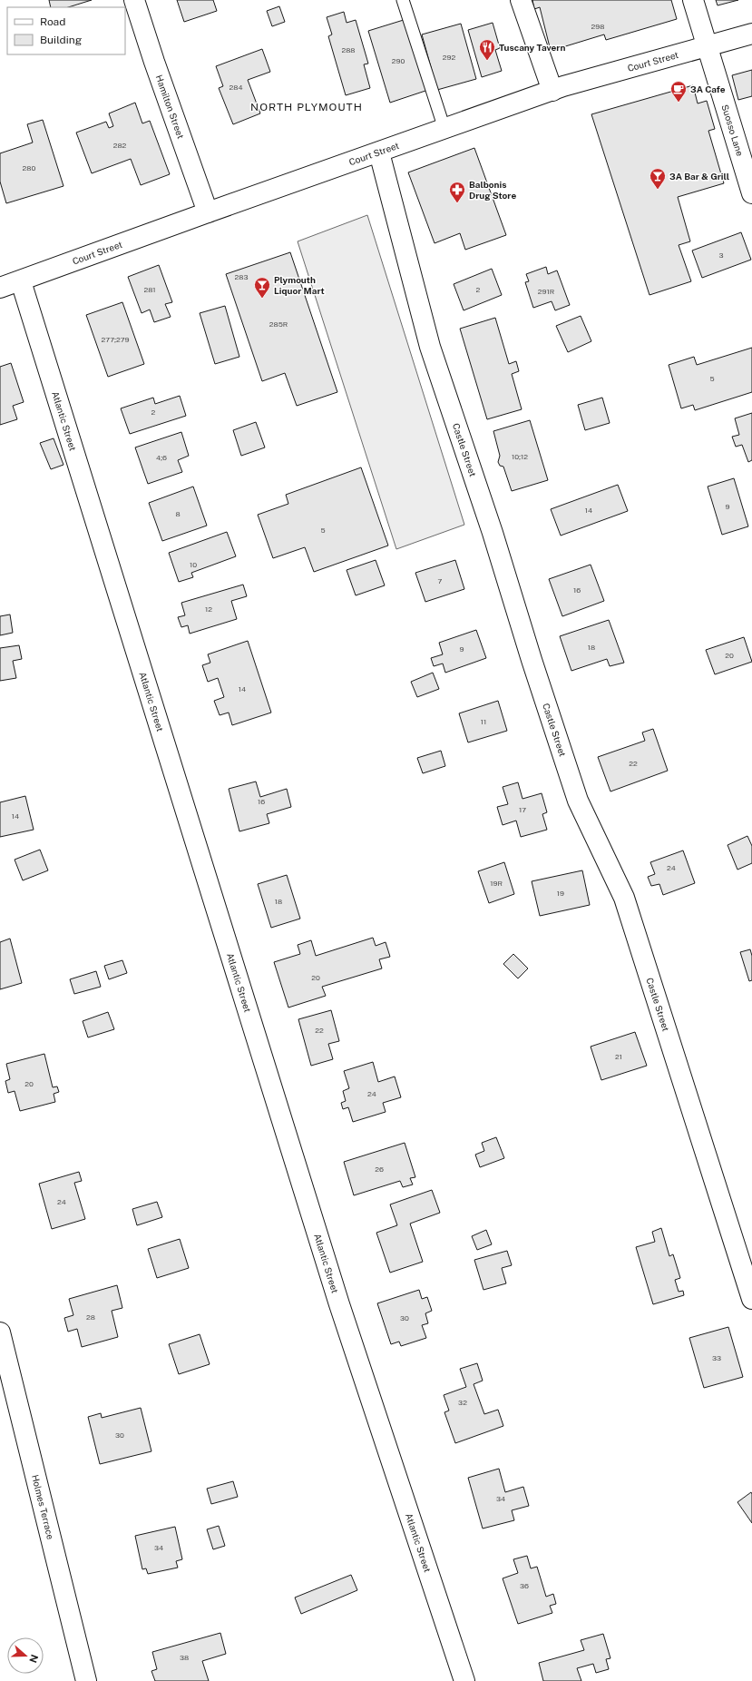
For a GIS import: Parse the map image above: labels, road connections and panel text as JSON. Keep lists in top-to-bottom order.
{
  "streets": {
    "street": [
      "Court Street",
      "Hamilton Street",
      "Suosso Lane",
      "Atlantic Street",
      "Castle Street",
      "Holmes Terrace"
    ]
  },
  "crossings": [
    ["Court Street", "Hamilton Street"],
    ["Court Street", "Suosso Lane"],
    ["Court Street", "Atlantic Street"],
    ["Court Street", "Castle Street"]
  ],
  "districts": ["NORTH PLYMOUTH"],
  "places": {
    "restaurant": ["Tuscany Tavern"],
    "cafe": ["3A Cafe"],
    "bar": ["3A Bar & Grill", "Plymouth Liquor Mart"],
    "pharmacy": ["Balbonis Drug Store"]
  },
  "house_numbers": [
    "298",
    "288",
    "292",
    "290",
    "284",
    "282",
    "280",
    "3",
    "283",
    "281",
    "2",
    "291R",
    "285R",
    "277;279",
    "5",
    "2",
    "10;12",
    "4;6",
    "9",
    "14",
    "8",
    "5",
    "10",
    "7",
    "16",
    "12",
    "18",
    "9",
    "20",
    "14",
    "11",
    "22",
    "16",
    "17",
    "14",
    "24",
    "19R",
    "19",
    "18",
    "20",
    "22",
    "21",
    "20",
    "24",
    "26",
    "24",
    "28",
    "30",
    "33",
    "32",
    "30",
    "34",
    "34",
    "36",
    "38"
  ],
  "legend": ["Road", "Building"],
  "north": "right"
}
